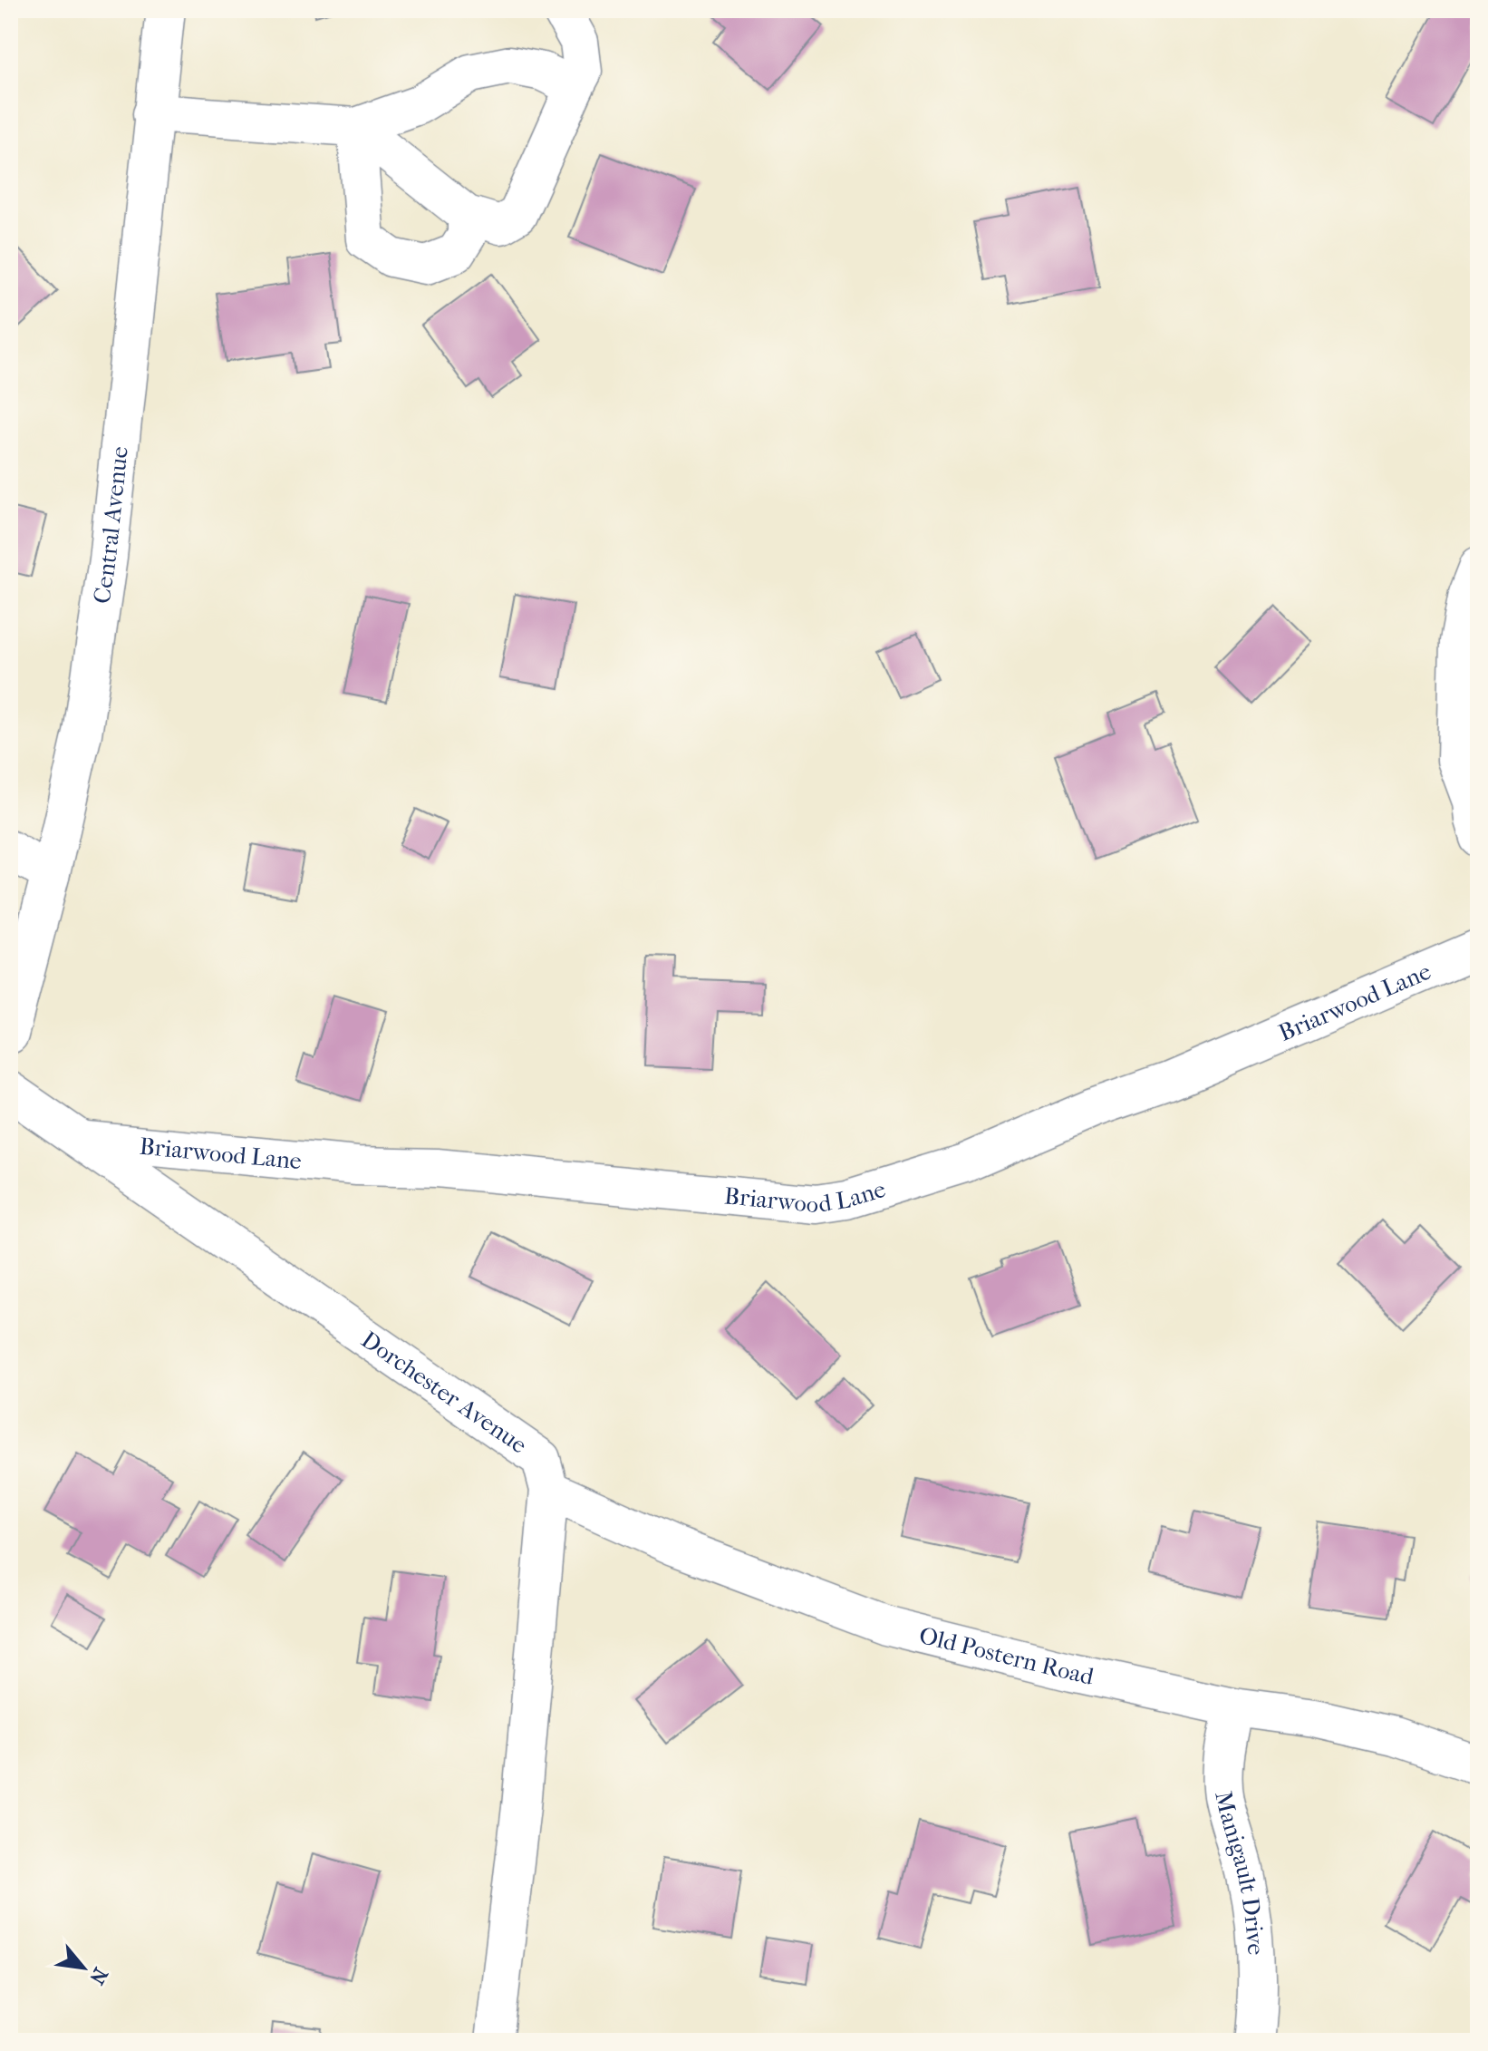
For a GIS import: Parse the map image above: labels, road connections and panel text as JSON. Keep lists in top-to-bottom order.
{
  "streets": {
    "street": [
      "Central Avenue",
      "Briarwood Lane",
      "Dorchester Avenue",
      "Old Postern Road",
      "Manigault Drive"
    ]
  },
  "crossings": [
    ["Briarwood Lane", "Dorchester Avenue"],
    ["Dorchester Avenue", "Old Postern Road"],
    ["Old Postern Road", "Manigault Drive"]
  ],
  "north": "bottom right"
}
